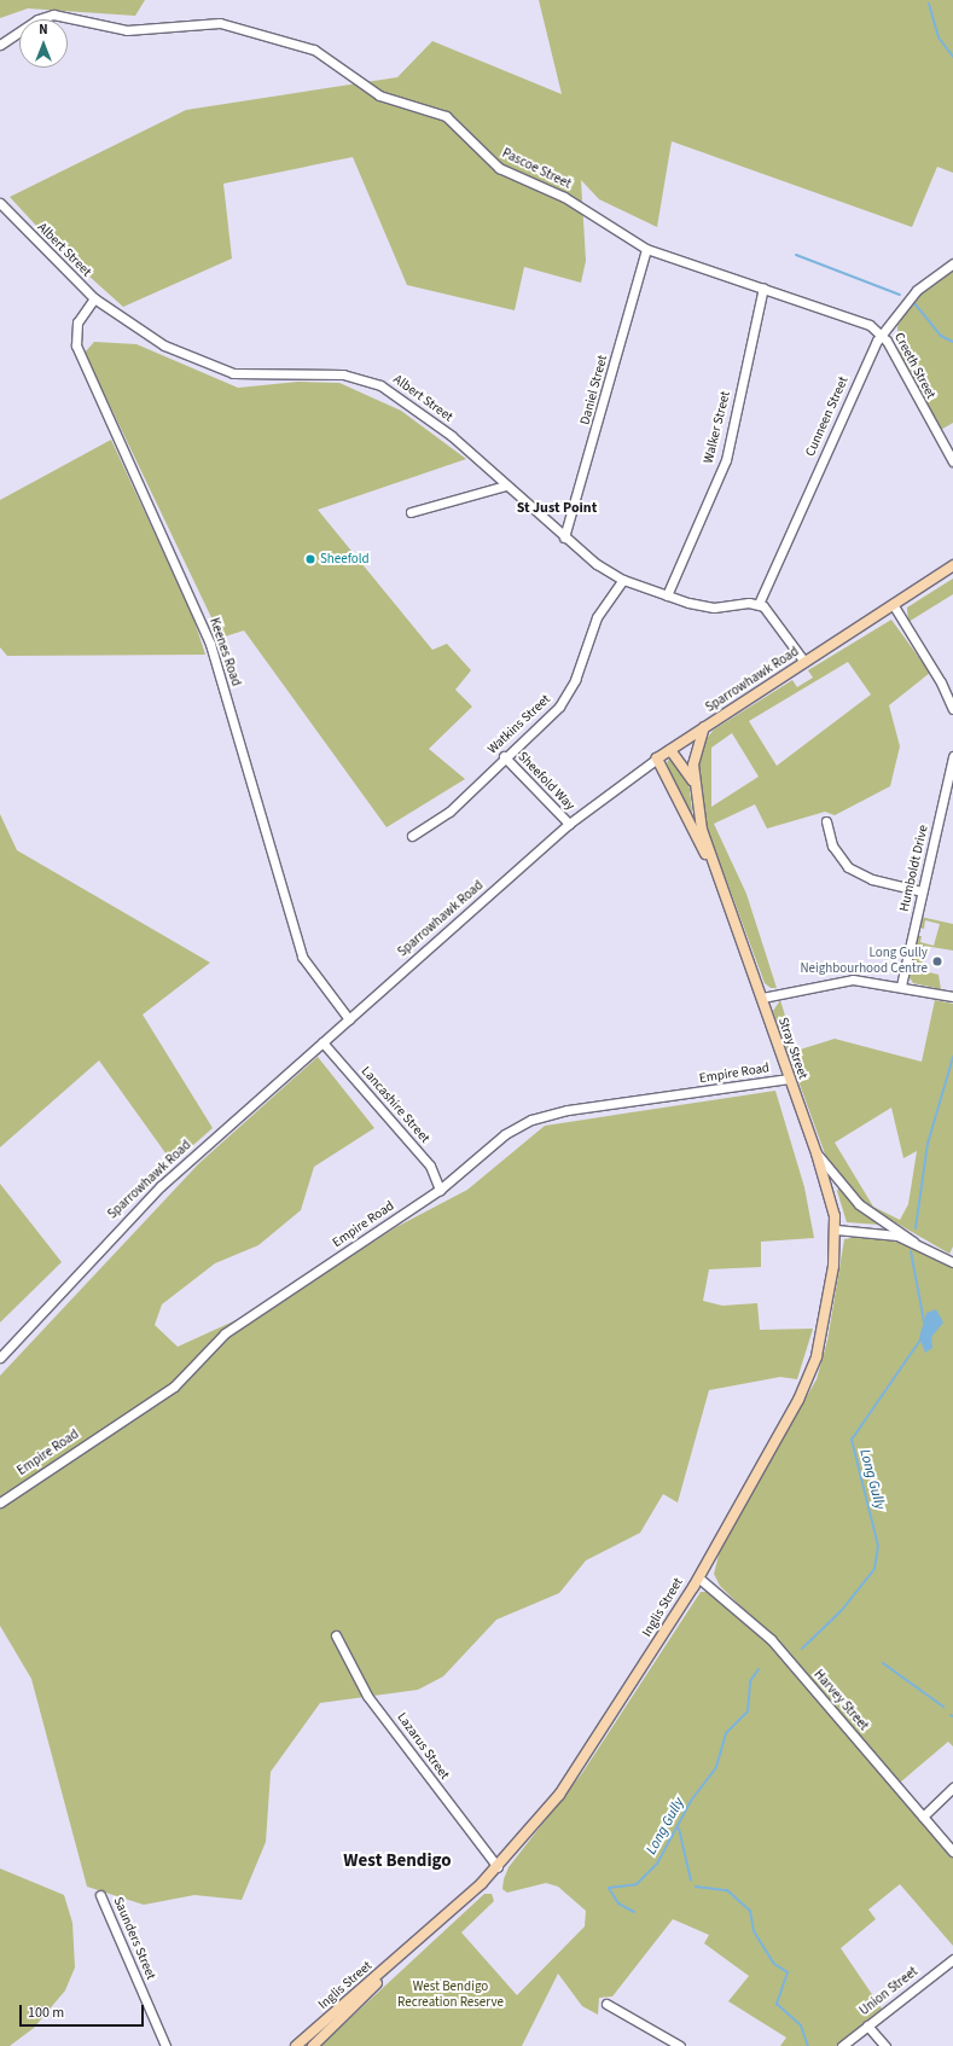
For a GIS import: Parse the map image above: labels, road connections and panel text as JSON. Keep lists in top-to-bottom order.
{
  "streets": {
    "main road": ["Sparrowhawk Road", "Stray Street", "Inglis Street"],
    "street": [
      "Pascoe Street",
      "Albert Street",
      "Creeth Street",
      "Daniel Street",
      "Cunneen Street",
      "Walker Street",
      "Keenes Road",
      "Watkins Street",
      "Sheefold Way",
      "Humboldt Drive",
      "Empire Road",
      "Lancashire Street",
      "Harvey Street",
      "Lazarus Street",
      "Saunders Street",
      "Union Street"
    ]
  },
  "crossings": [
    ["Pascoe Street", "Creeth Street"],
    ["Pascoe Street", "Daniel Street"],
    ["Pascoe Street", "Cunneen Street"],
    ["Pascoe Street", "Walker Street"],
    ["Albert Street", "Daniel Street"],
    ["Albert Street", "Cunneen Street"],
    ["Albert Street", "Walker Street"],
    ["Albert Street", "Keenes Road"],
    ["Albert Street", "Watkins Street"],
    ["Creeth Street", "Cunneen Street"],
    ["Keenes Road", "Sparrowhawk Road"],
    ["Sparrowhawk Road", "Sheefold Way"],
    ["Sparrowhawk Road", "Stray Street"],
    ["Sparrowhawk Road", "Lancashire Street"],
    ["Watkins Street", "Sheefold Way"],
    ["Stray Street", "Empire Road"],
    ["Stray Street", "Inglis Street"],
    ["Empire Road", "Lancashire Street"],
    ["Inglis Street", "Harvey Street"],
    ["Inglis Street", "Lazarus Street"]
  ],
  "districts": ["St Just Point", "West Bendigo"],
  "water": ["Long Gully"],
  "parks": ["West Bendigo Recreation Reserve"],
  "places": ["Sheefold", "Long Gully Neighbourhood Centre"],
  "scale_bar": "100 m",
  "north": "top"
}
